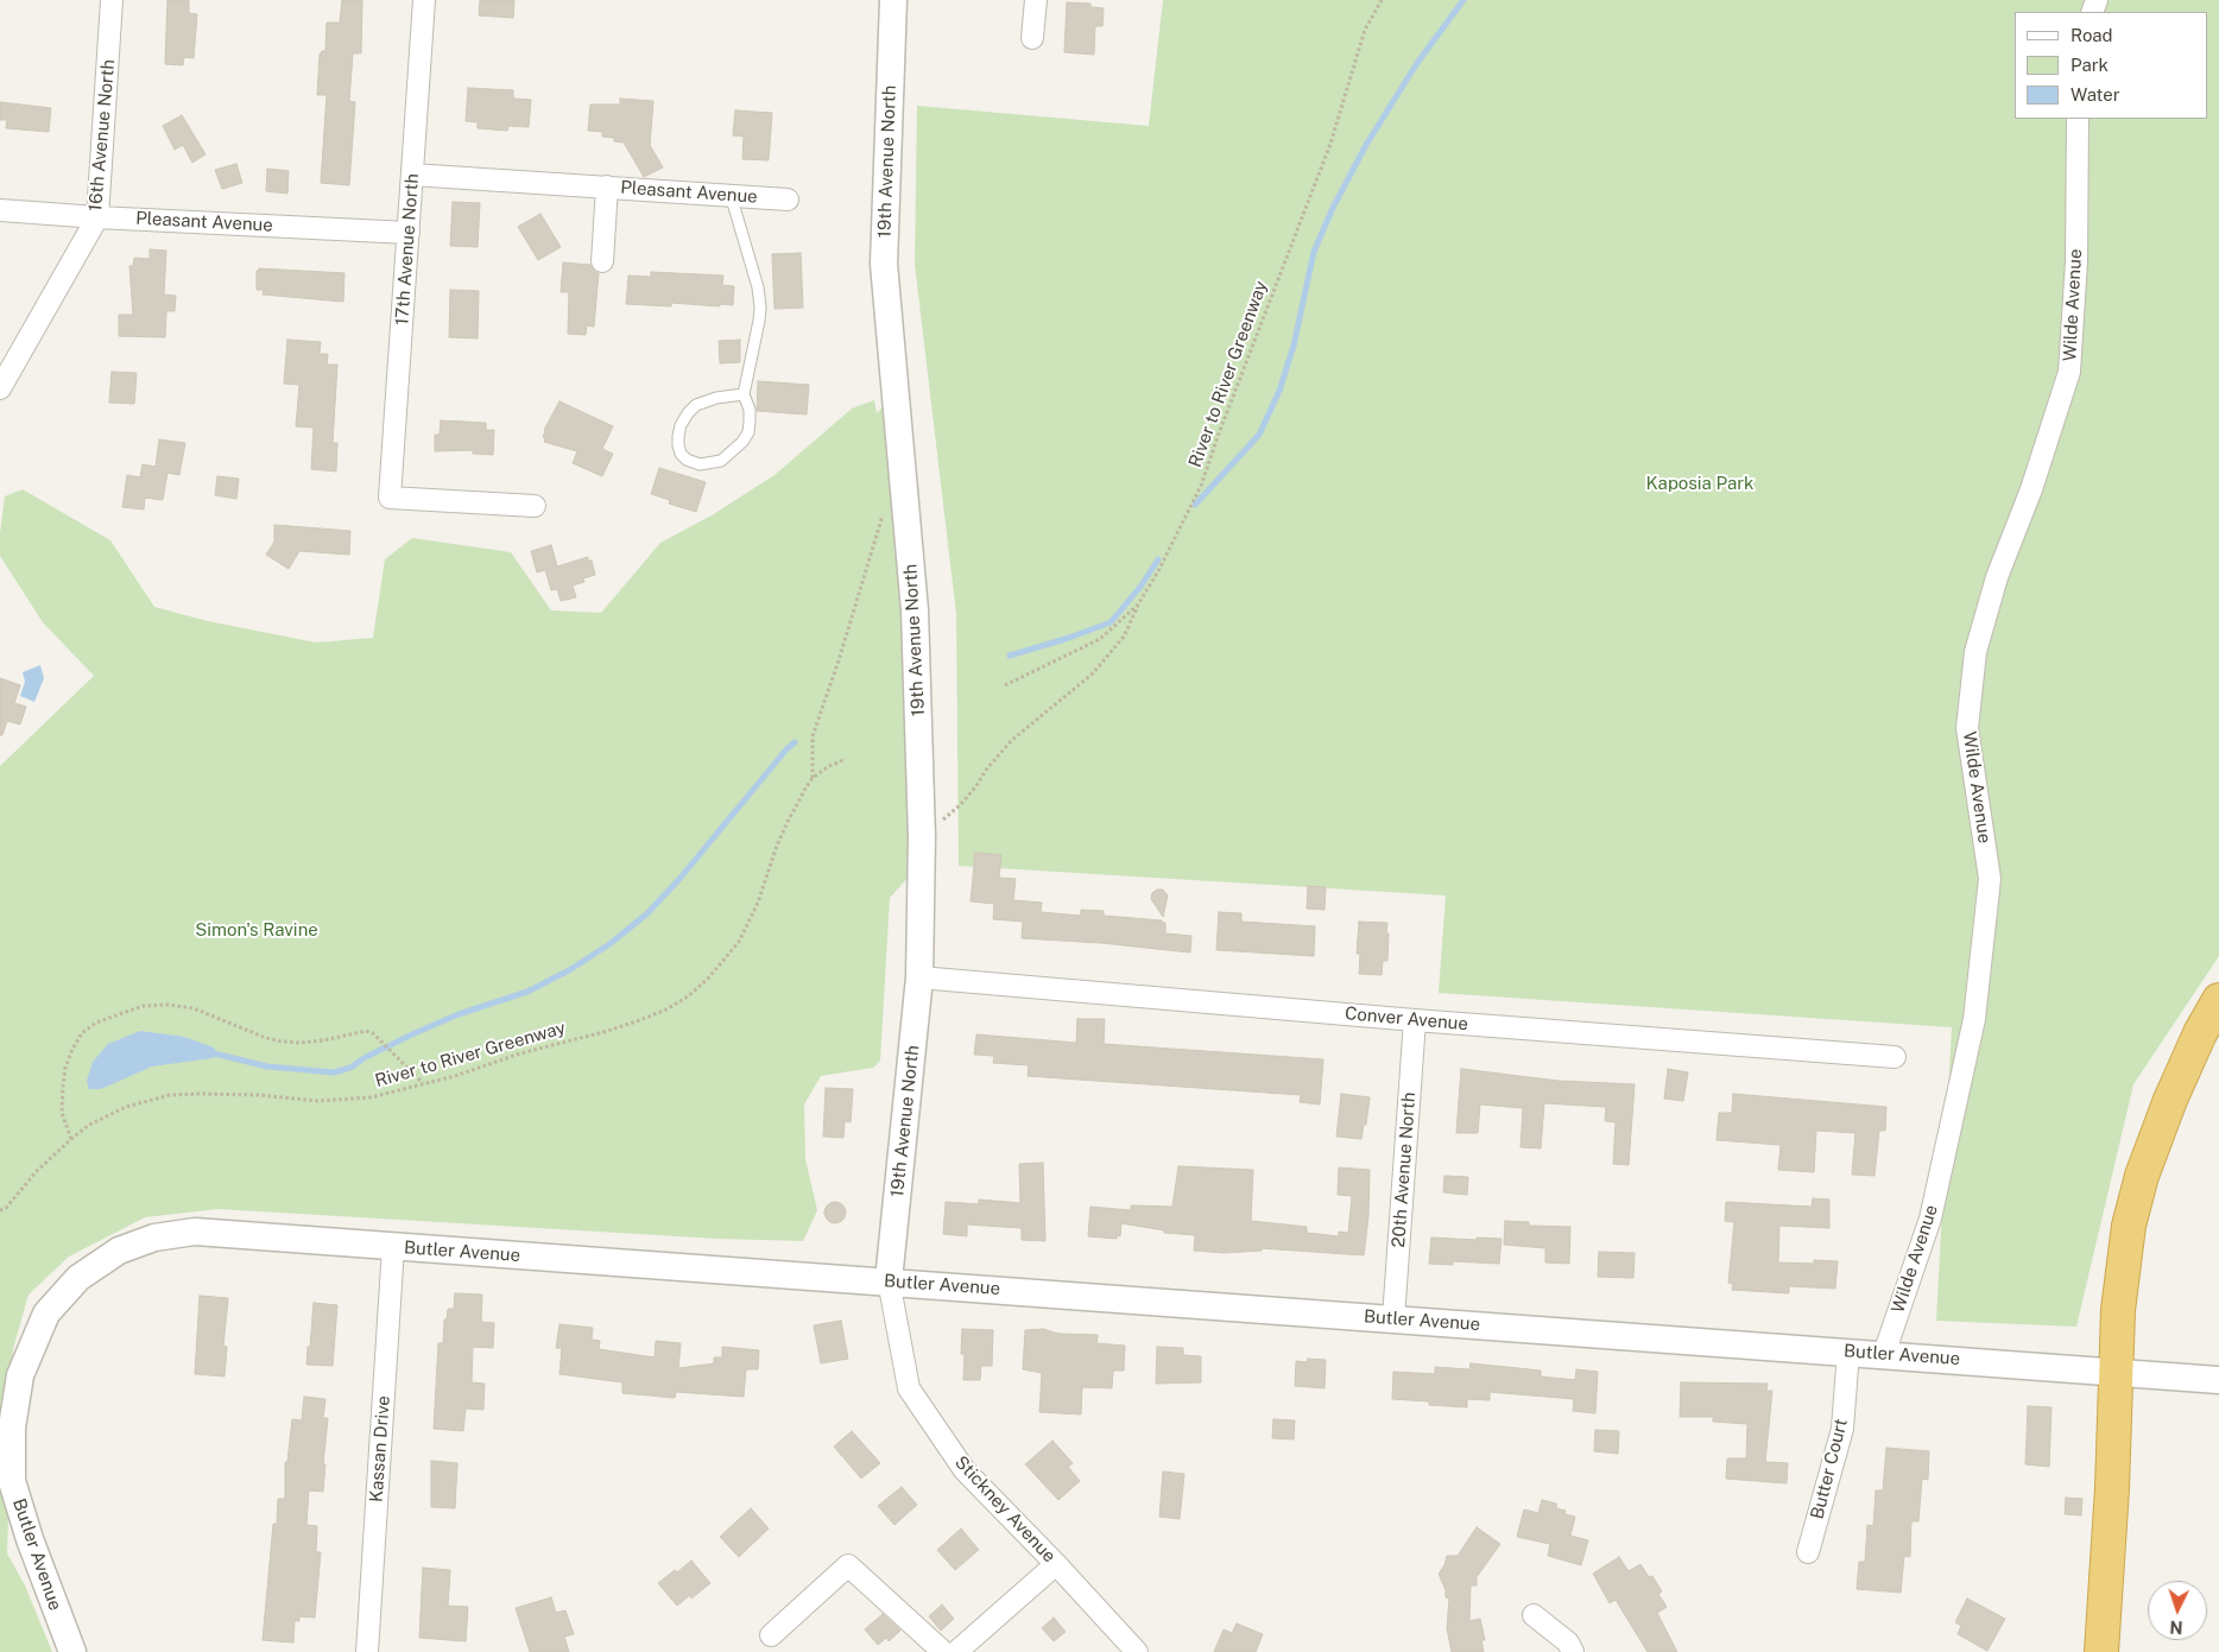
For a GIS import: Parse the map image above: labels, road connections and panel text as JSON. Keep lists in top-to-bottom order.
{
  "streets": {
    "street": [
      "16th Avenue North",
      "19th Avenue North",
      "Pleasant Avenue",
      "17th Avenue North",
      "Wilde Avenue",
      "Conver Avenue",
      "20th Avenue North",
      "Butler Avenue",
      "Kassan Drive",
      "Butter Court",
      "Stickney Avenue"
    ],
    "path": ["River to River Greenway"]
  },
  "crossings": [
    ["16th Avenue North", "Pleasant Avenue"],
    ["19th Avenue North", "Conver Avenue"],
    ["19th Avenue North", "Butler Avenue"],
    ["19th Avenue North", "Stickney Avenue"],
    ["Pleasant Avenue", "17th Avenue North"],
    ["Wilde Avenue", "Butler Avenue"],
    ["Conver Avenue", "20th Avenue North"],
    ["20th Avenue North", "Butler Avenue"],
    ["Butler Avenue", "Kassan Drive"],
    ["Butler Avenue", "Butter Court"],
    ["Butler Avenue", "Stickney Avenue"]
  ],
  "parks": ["Kaposia Park", "Simon's Ravine"],
  "legend": ["Road", "Park", "Water"],
  "north": "bottom"
}
